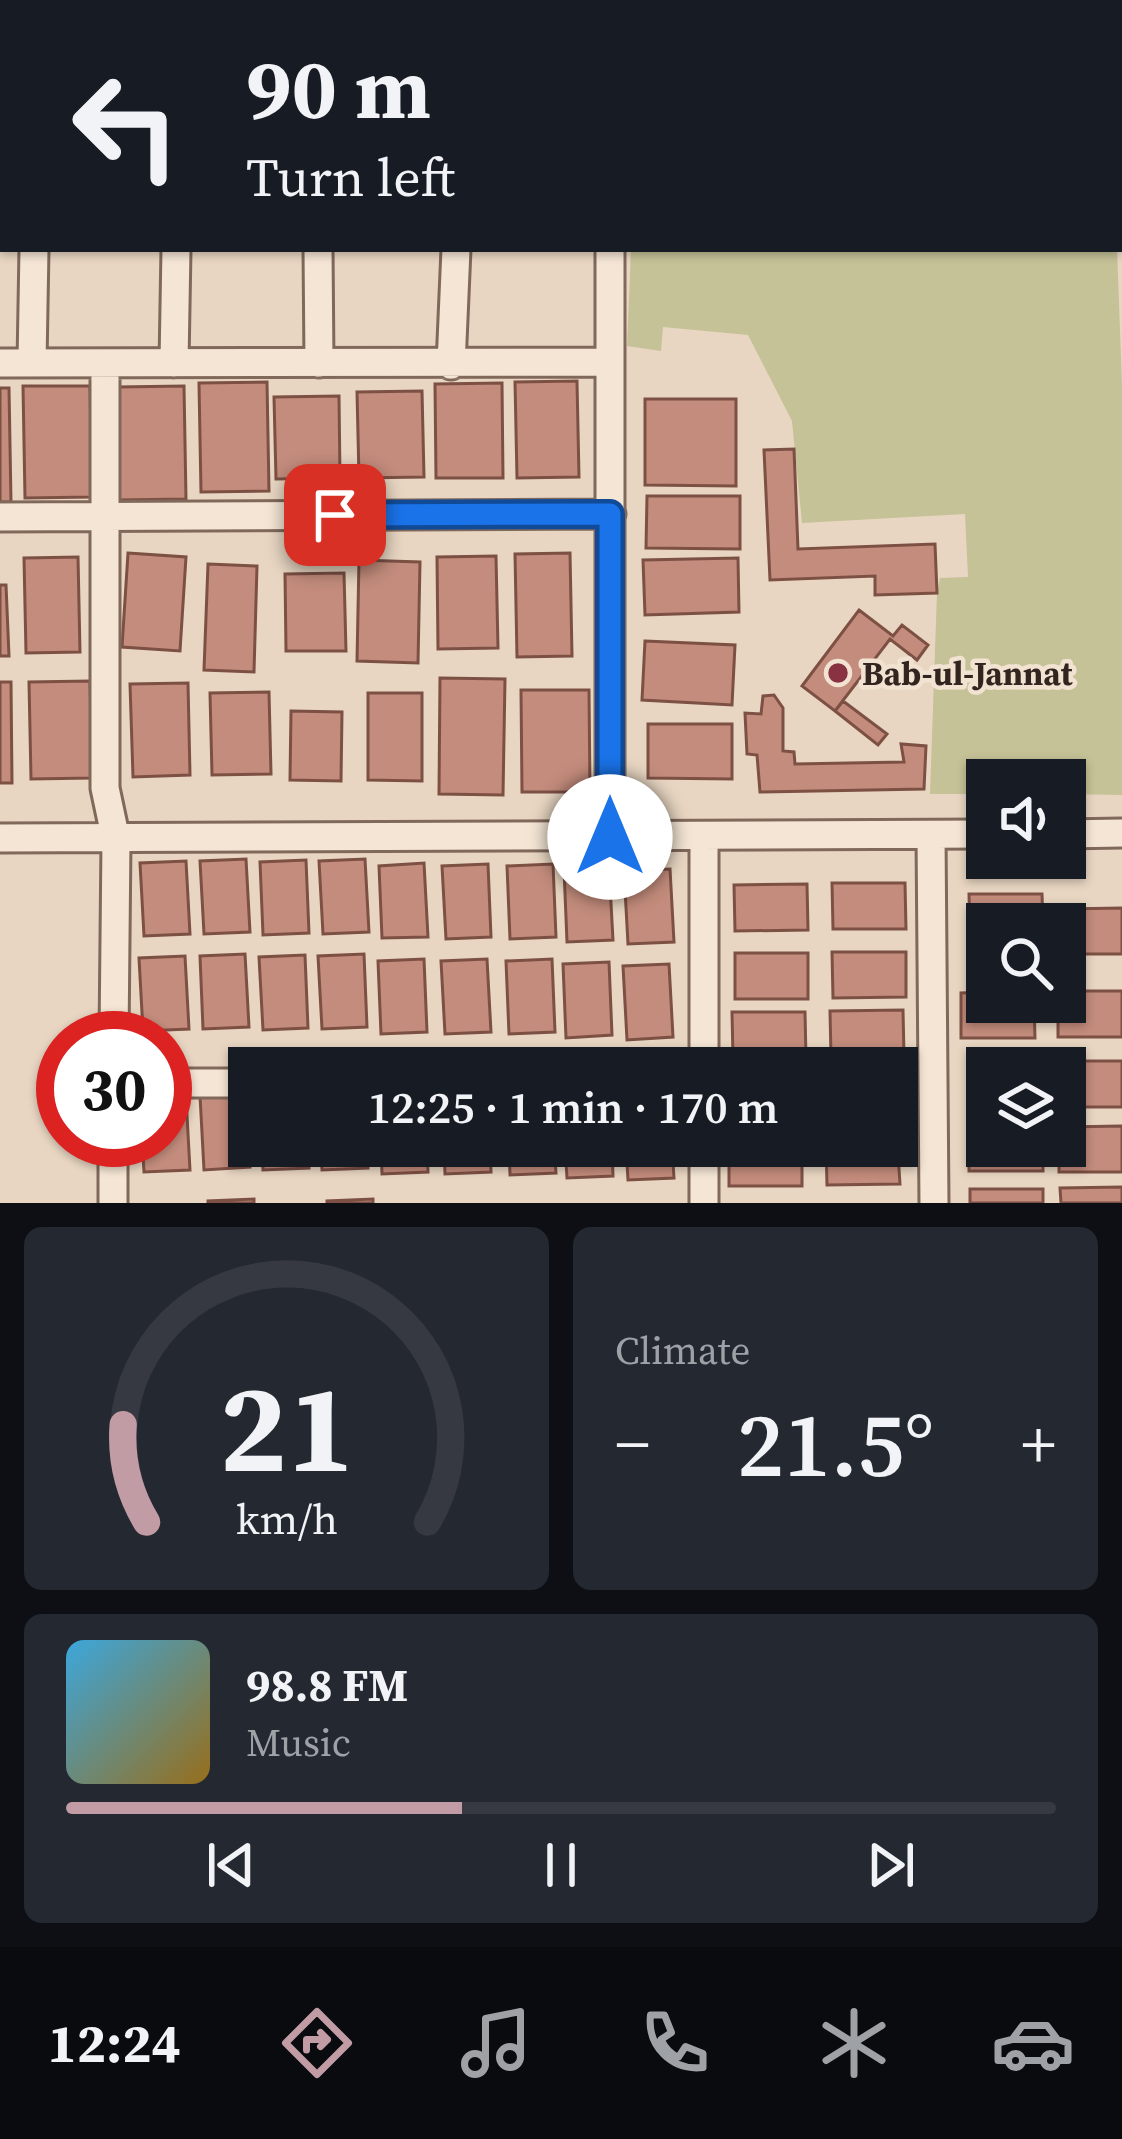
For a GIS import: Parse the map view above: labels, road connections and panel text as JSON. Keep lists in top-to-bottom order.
{
  "places": ["Bab-ul-Jannat"],
  "page": {
    "turn": ["90 m", "Turn left"],
    "limit": "30",
    "trip": "12:25 · 1 min · 170 m",
    "tile": "Climate",
    "heat": ["−", "21.5°", "+"],
    "song": ["98.8 FM", "Music"],
    "tabs": "12:24",
    "gauge": ["21", "km/h"]
  }
}
